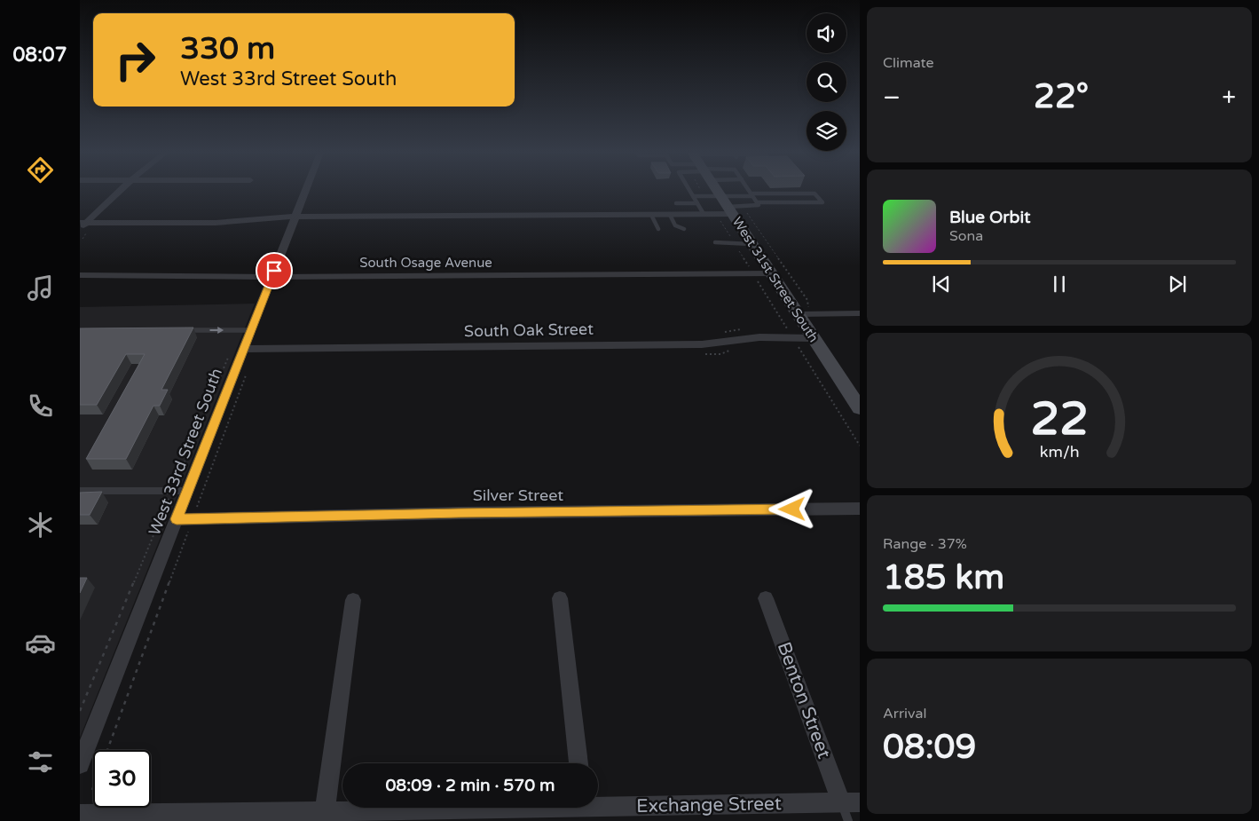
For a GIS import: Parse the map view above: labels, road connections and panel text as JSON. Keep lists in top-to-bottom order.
{
  "streets": {
    "street": [
      "South Osage Avenue",
      "West 31st Street South",
      "South Oak Street",
      "West 33rd Street South",
      "Silver Street",
      "Benton Street",
      "Exchange Street"
    ]
  },
  "crossings": [
    ["South Osage Avenue", "West 31st Street South"],
    ["South Osage Avenue", "West 33rd Street South"],
    ["West 31st Street South", "South Oak Street"],
    ["South Oak Street", "West 33rd Street South"],
    ["West 33rd Street South", "Silver Street"],
    ["Benton Street", "Exchange Street"]
  ],
  "page": {
    "tabs": "08:07",
    "tile": [
      "Climate",
      ["Range · 37%", "185 km"],
      ["Arrival", "08:09"]
    ],
    "turn": ["330 m", "West 33rd Street South"],
    "heat": ["−", "22°", "+"],
    "song": ["Blue Orbit", "Sona"],
    "limit": "30",
    "trip": "08:09 · 2 min · 570 m",
    "gauge": ["22", "km/h"]
  }
}
